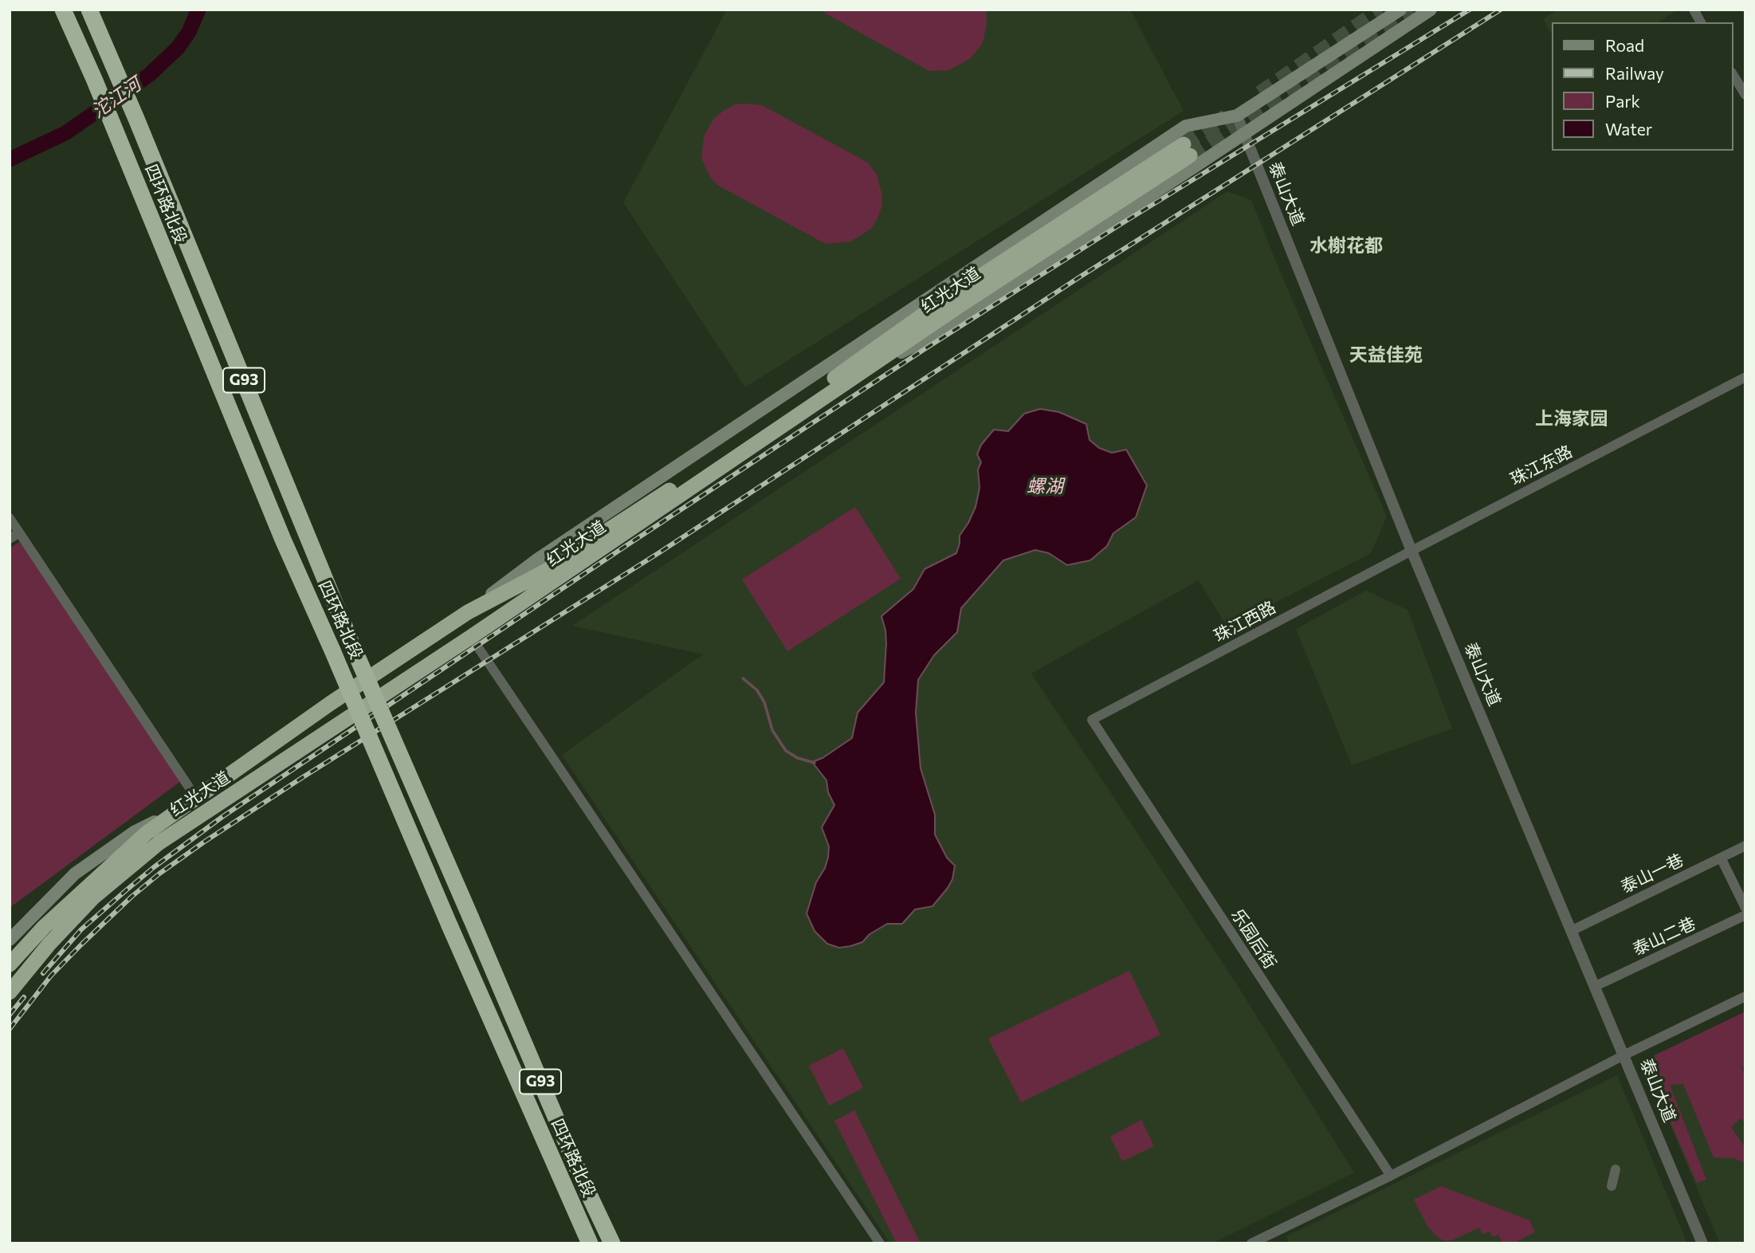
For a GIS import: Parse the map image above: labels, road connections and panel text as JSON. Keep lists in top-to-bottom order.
{
  "streets": {
    "highway": ["四环路北段", "红光大道", "G93"],
    "street": [
      "泰山大道",
      "珠江东路",
      "珠江西路",
      "泰山一巷",
      "泰山二巷",
      "乐园后街"
    ]
  },
  "crossings": [
    ["泰山大道", "珠江东路"],
    ["泰山大道", "珠江西路"],
    ["泰山大道", "泰山一巷"],
    ["泰山大道", "泰山二巷"],
    ["珠江东路", "珠江西路"],
    ["珠江西路", "乐园后街"]
  ],
  "districts": ["水榭花都", "天益佳苑", "上海家园"],
  "water": ["沱江河", "螺湖"],
  "legend": [
    "Road",
    "Railway",
    "Park",
    "Water"
  ]
}
